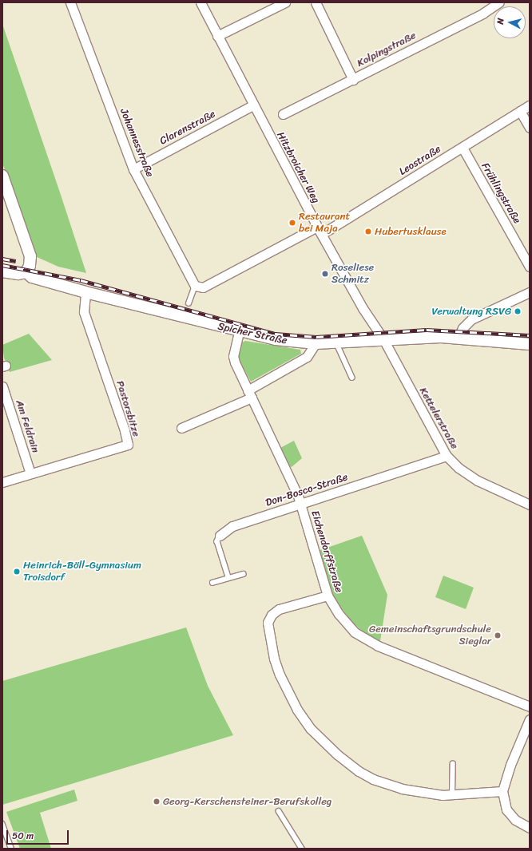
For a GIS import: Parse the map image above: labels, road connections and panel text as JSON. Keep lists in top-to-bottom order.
{
  "streets": {
    "street": [
      "Kolpingstraße",
      "Clarenstraße",
      "Johannesstraße",
      "Leostraße",
      "Hitzbroicher Weg",
      "Frühlingstraße",
      "Spicher Straße",
      "Pastorsbitze",
      "Kettelerstraße",
      "Am Feldrain",
      "Don-Bosco-Straße",
      "Eichendorffstraße"
    ]
  },
  "crossings": [
    ["Clarenstraße", "Johannesstraße"],
    ["Clarenstraße", "Hitzbroicher Weg"],
    ["Johannesstraße", "Leostraße"],
    ["Leostraße", "Hitzbroicher Weg"],
    ["Leostraße", "Frühlingstraße"],
    ["Hitzbroicher Weg", "Spicher Straße"],
    ["Hitzbroicher Weg", "Kettelerstraße"],
    ["Spicher Straße", "Pastorsbitze"],
    ["Spicher Straße", "Kettelerstraße"],
    ["Spicher Straße", "Eichendorffstraße"],
    ["Pastorsbitze", "Am Feldrain"],
    ["Kettelerstraße", "Don-Bosco-Straße"],
    ["Don-Bosco-Straße", "Eichendorffstraße"]
  ],
  "places": [
    "Restaurant bei Maja",
    "Hubertusklause",
    "Roseliese Schmitz",
    "Verwaltung RSVG",
    "Heinrich-Böll-Gymnasium Troisdorf",
    "Gemeinschaftsgrundschule Sieglar",
    "Georg-Kerschensteiner-Berufskolleg"
  ],
  "scale_bar": "50 m",
  "north": "left"
}
